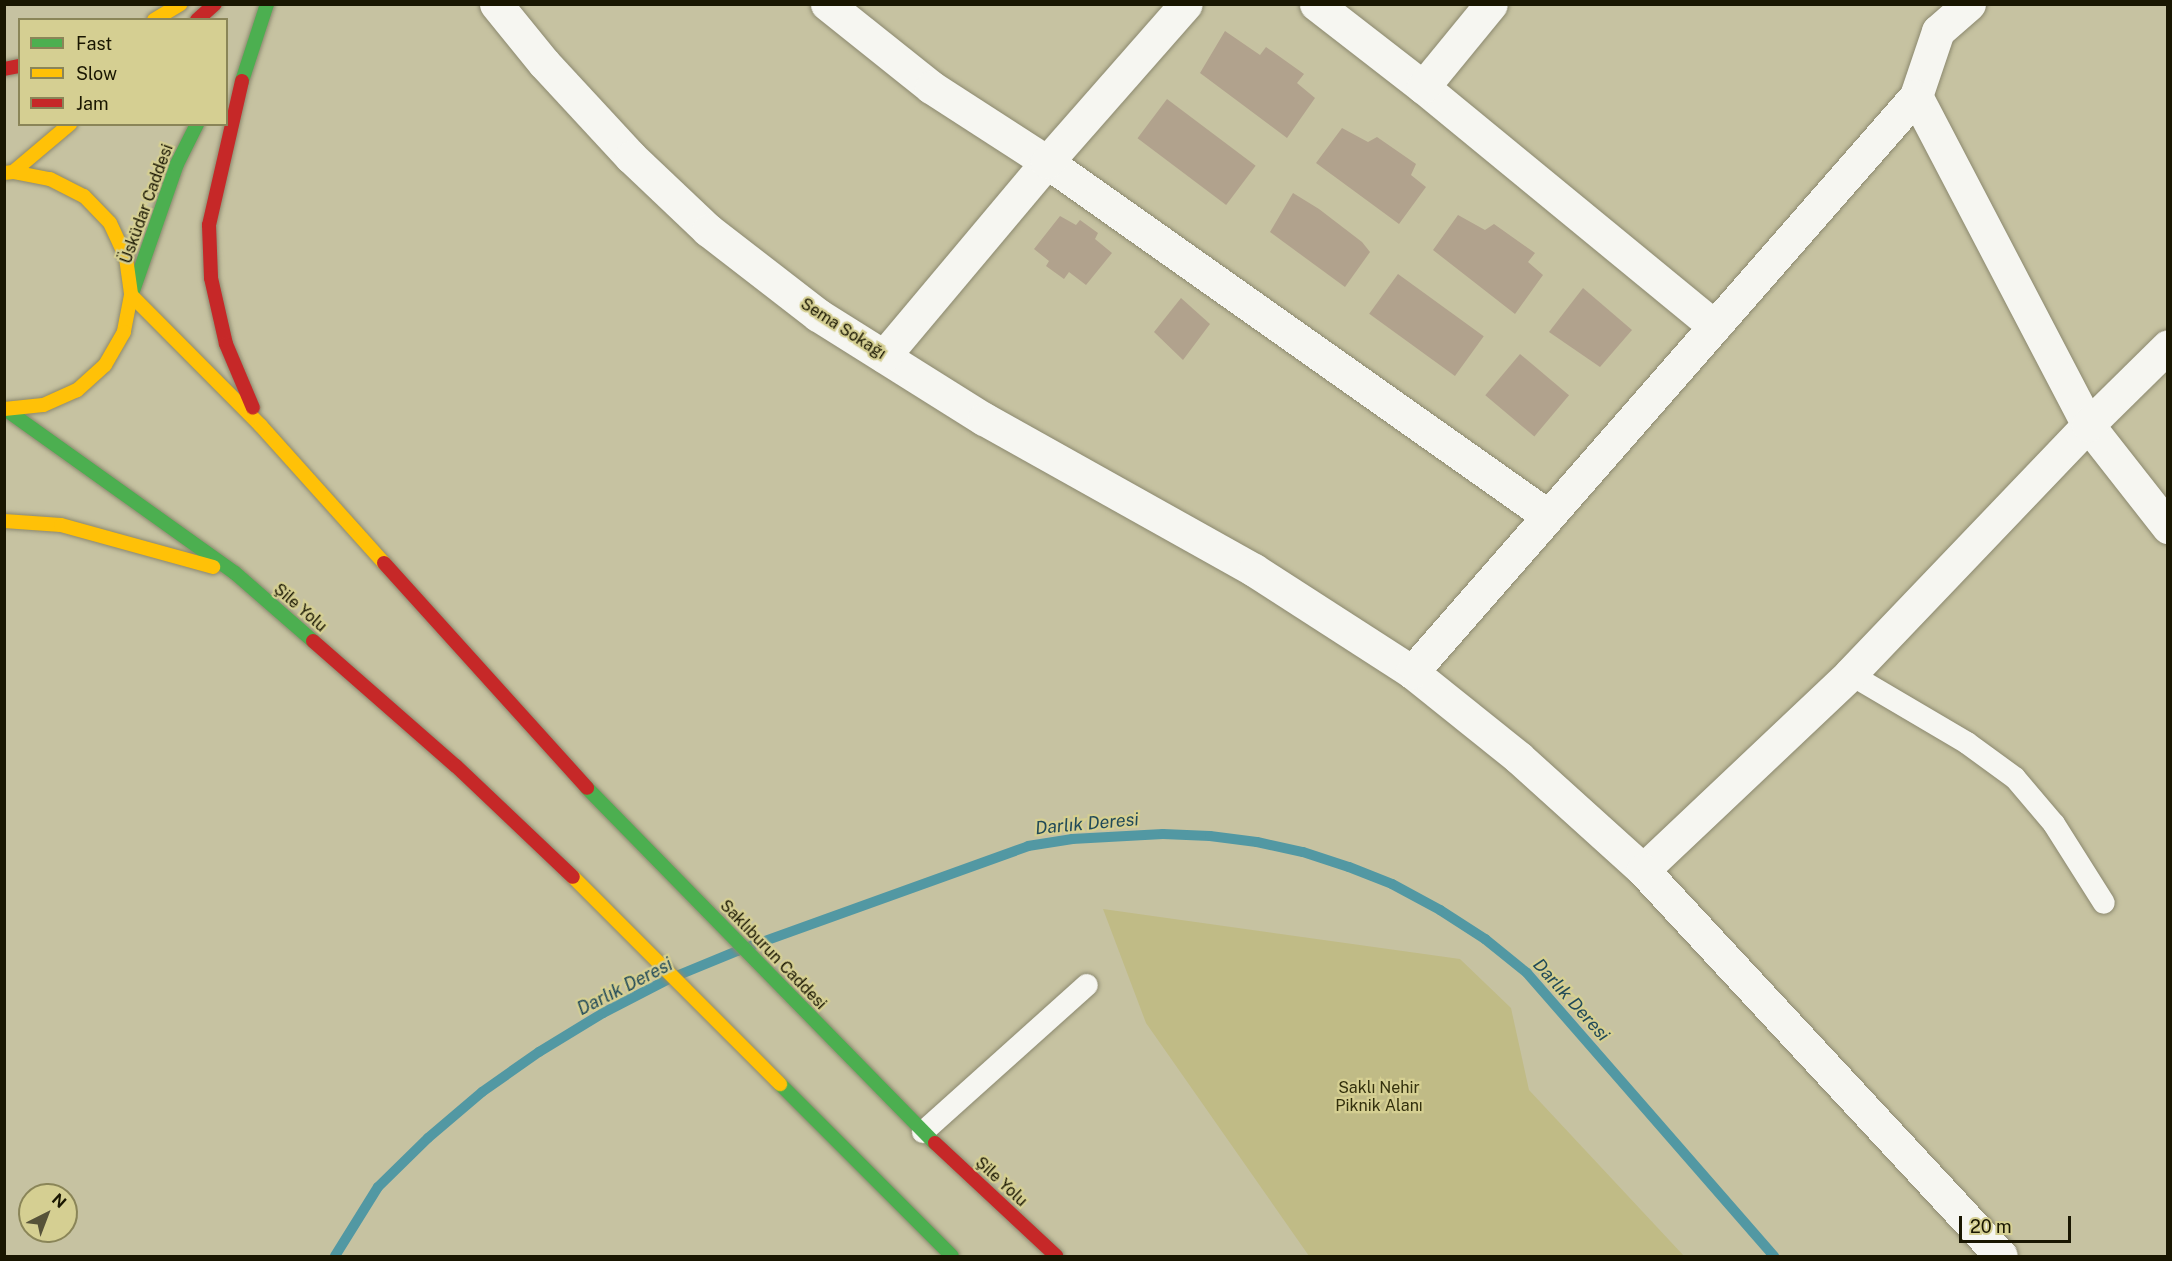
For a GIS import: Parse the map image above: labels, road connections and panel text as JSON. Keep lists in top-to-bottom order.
{
  "streets": {
    "highway": ["Üsküdar Caddesi", "Şile Yolu", "Saklıburun Caddesi"],
    "street": ["Sema Sokağı"]
  },
  "crossings": [
    ["Şile Yolu", "Saklıburun Caddesi"]
  ],
  "water": ["Darlık Deresi"],
  "parks": ["Saklı Nehir Piknik Alanı"],
  "legend": ["Fast", "Slow", "Jam"],
  "scale_bar": "20 m",
  "north": "top right"
}
